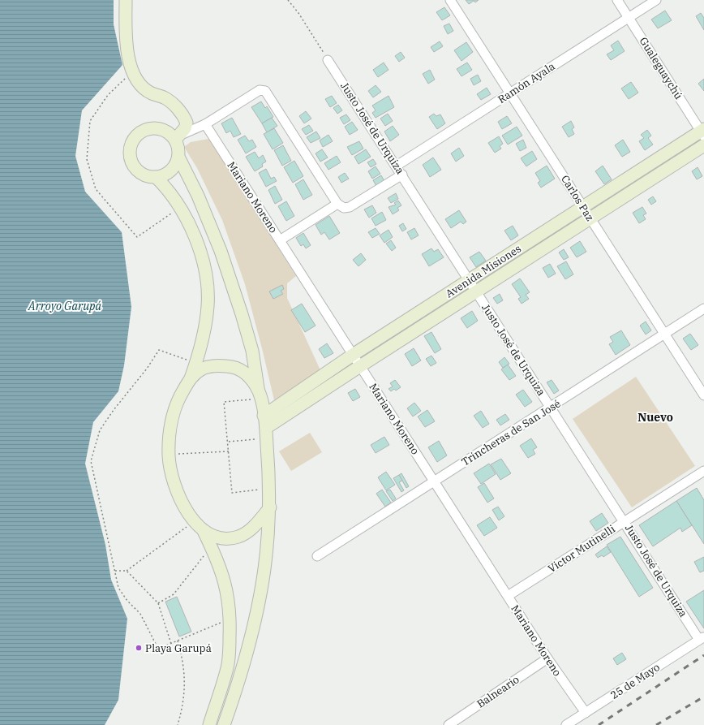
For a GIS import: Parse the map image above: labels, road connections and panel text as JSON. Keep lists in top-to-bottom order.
{
  "streets": {
    "main road": ["Avenida Misiones"],
    "street": [
      "Gualeguaychú",
      "Ramón Ayala",
      "Justo José de Urquiza",
      "Mariano Moreno",
      "Carlos Paz",
      "Trincheras de San José",
      "Victor Mutinelli",
      "25 de Mayo",
      "Balneario"
    ]
  },
  "crossings": [
    ["Gualeguaychú", "Ramón Ayala"],
    ["Gualeguaychú", "Avenida Misiones"],
    ["Ramón Ayala", "Justo José de Urquiza"],
    ["Ramón Ayala", "Carlos Paz"],
    ["Justo José de Urquiza", "Avenida Misiones"],
    ["Justo José de Urquiza", "Trincheras de San José"],
    ["Justo José de Urquiza", "Victor Mutinelli"],
    ["Justo José de Urquiza", "25 de Mayo"],
    ["Mariano Moreno", "Avenida Misiones"],
    ["Mariano Moreno", "Trincheras de San José"],
    ["Mariano Moreno", "Victor Mutinelli"],
    ["Mariano Moreno", "25 de Mayo"],
    ["Mariano Moreno", "Balneario"],
    ["Carlos Paz", "Avenida Misiones"],
    ["Carlos Paz", "Trincheras de San José"]
  ],
  "districts": ["Nuevo"],
  "water": ["Arroyo Garupá"],
  "places": ["Playa Garupá"]
}
